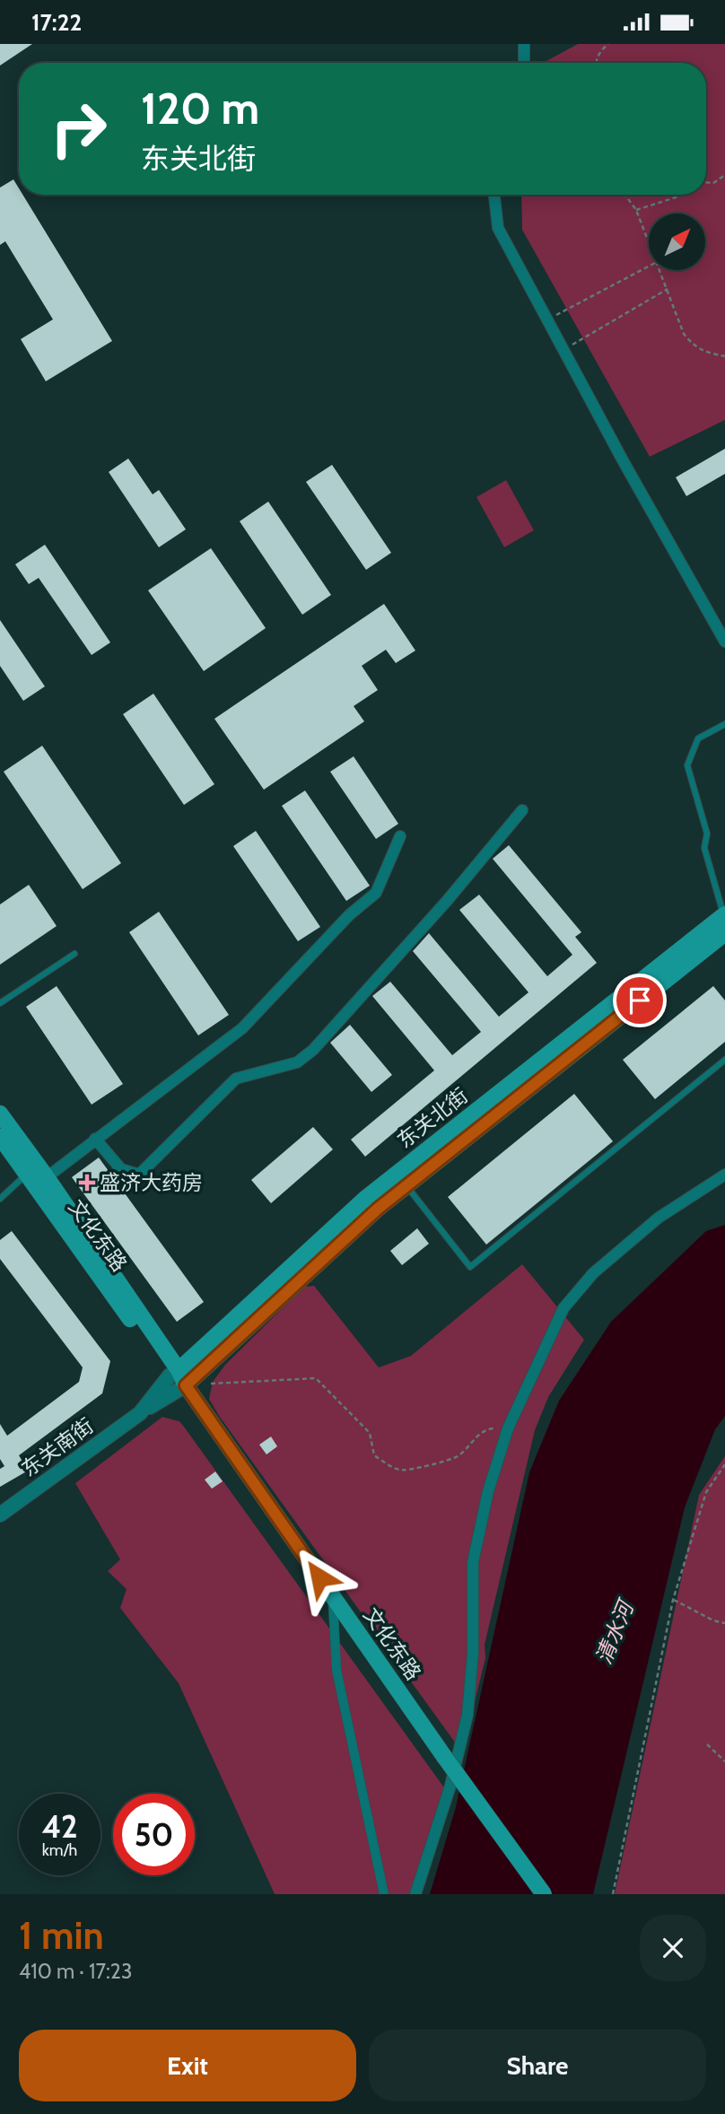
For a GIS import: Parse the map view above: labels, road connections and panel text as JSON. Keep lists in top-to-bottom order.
{
  "streets": {
    "main road": ["东关北街", "文化东路"],
    "street": ["东关南街"]
  },
  "crossings": [
    ["东关北街", "文化东路"],
    ["东关北街", "东关南街"],
    ["文化东路", "东关南街"]
  ],
  "water": ["清水河"],
  "places": {
    "health": ["盛济大药房"]
  },
  "north": "top right",
  "page": {
    "status": "17:22",
    "turn": ["120 m", "东关北街"],
    "speed": "42 km/h",
    "limit": "50",
    "heading": ["1 min", "410 m · 17:23"],
    "buttons": ["Exit", "Share"]
  }
}
